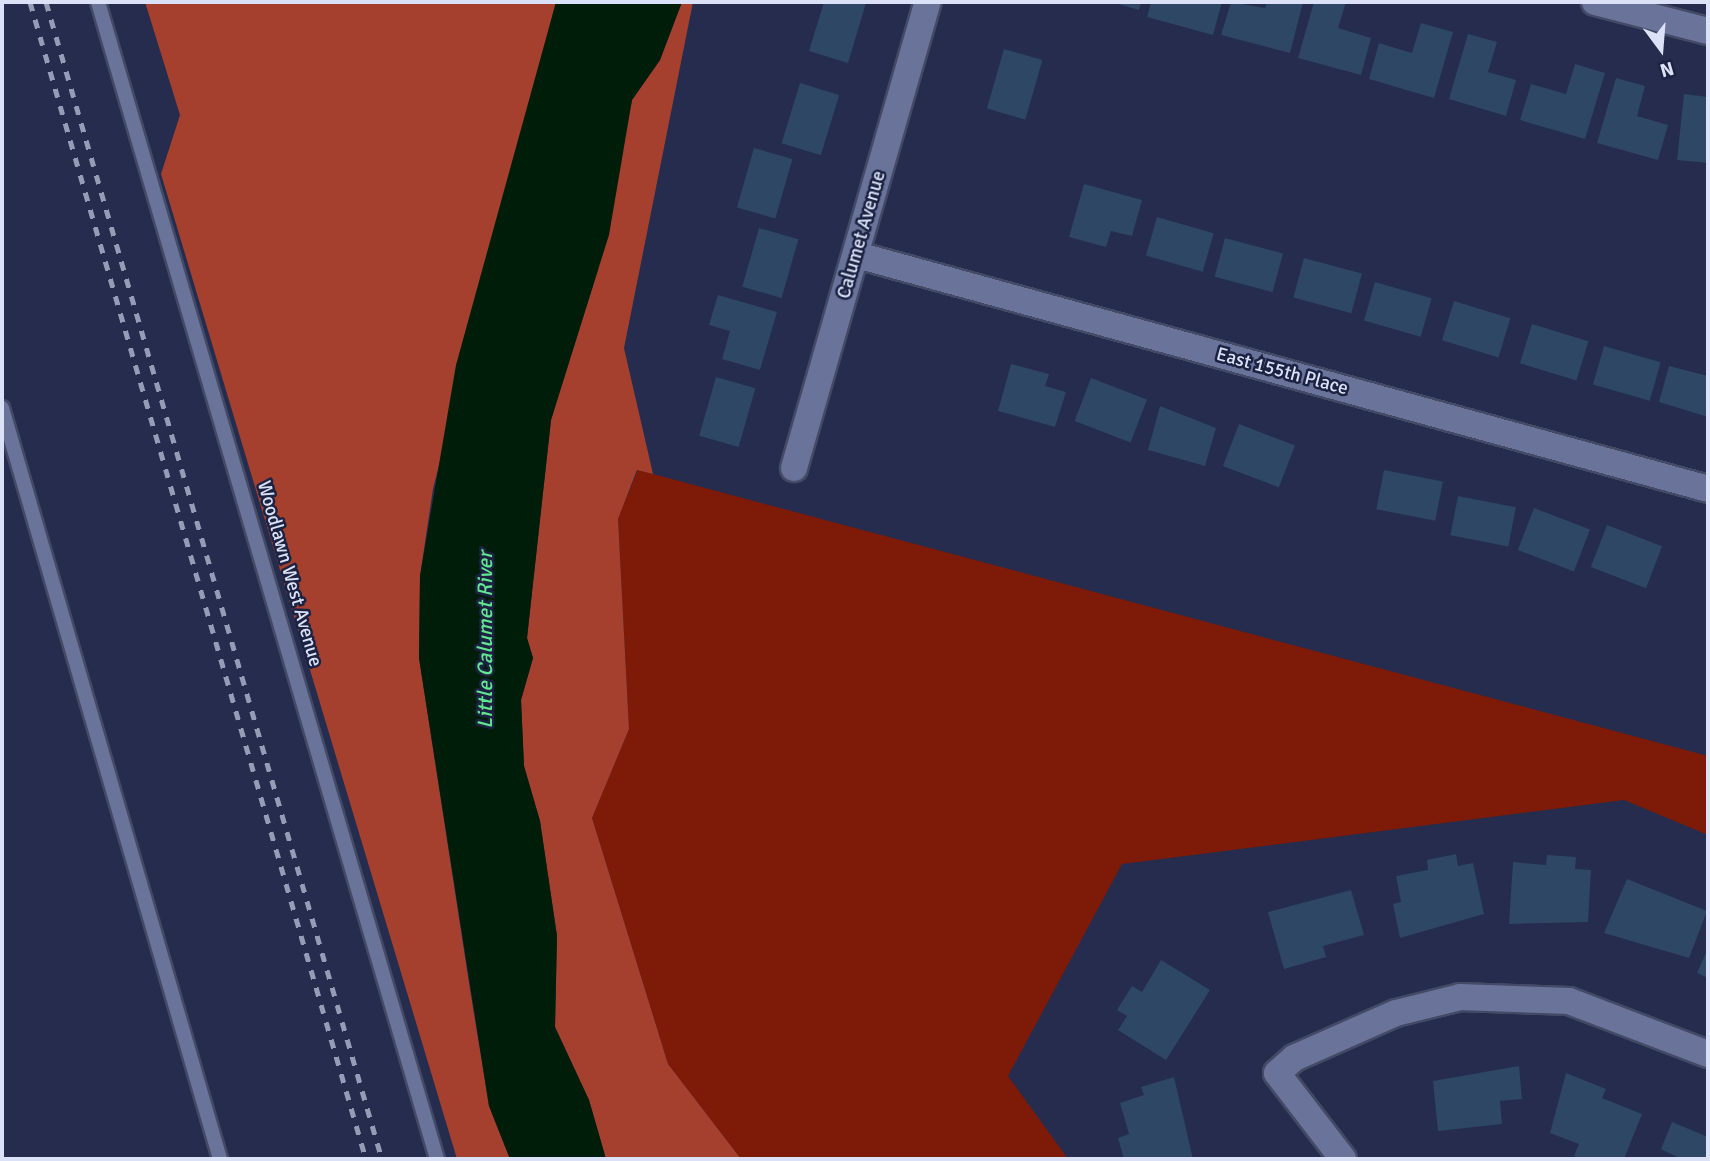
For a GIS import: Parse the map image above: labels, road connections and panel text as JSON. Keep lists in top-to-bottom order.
{
  "streets": {
    "street": ["Calumet Avenue", "East 155th Place"],
    "lane": ["Woodlawn West Avenue"]
  },
  "crossings": [
    ["Calumet Avenue", "East 155th Place"]
  ],
  "water": ["Little Calumet River"],
  "north": "bottom"
}
